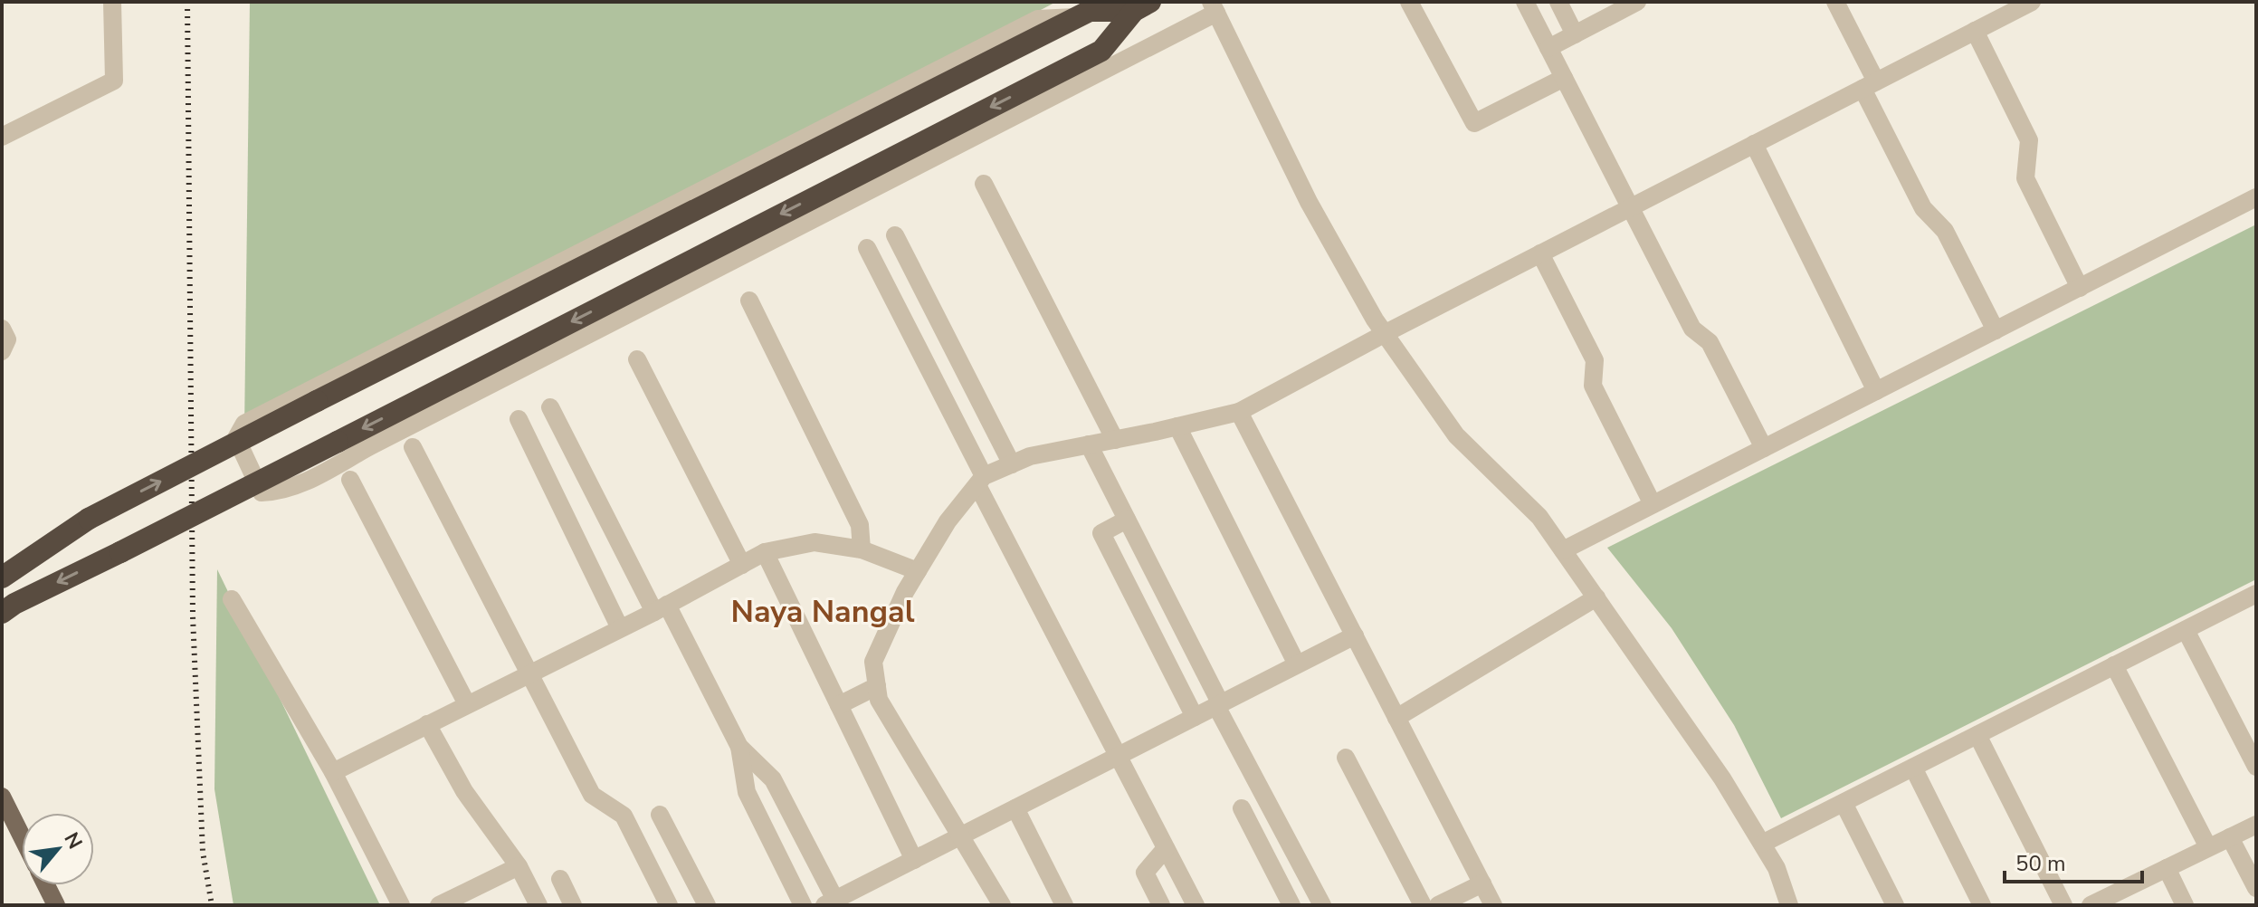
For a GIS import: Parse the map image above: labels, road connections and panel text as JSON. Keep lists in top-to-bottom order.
{
  "districts": ["Naya Nangal"],
  "scale_bar": "50 m",
  "north": "top right"
}
